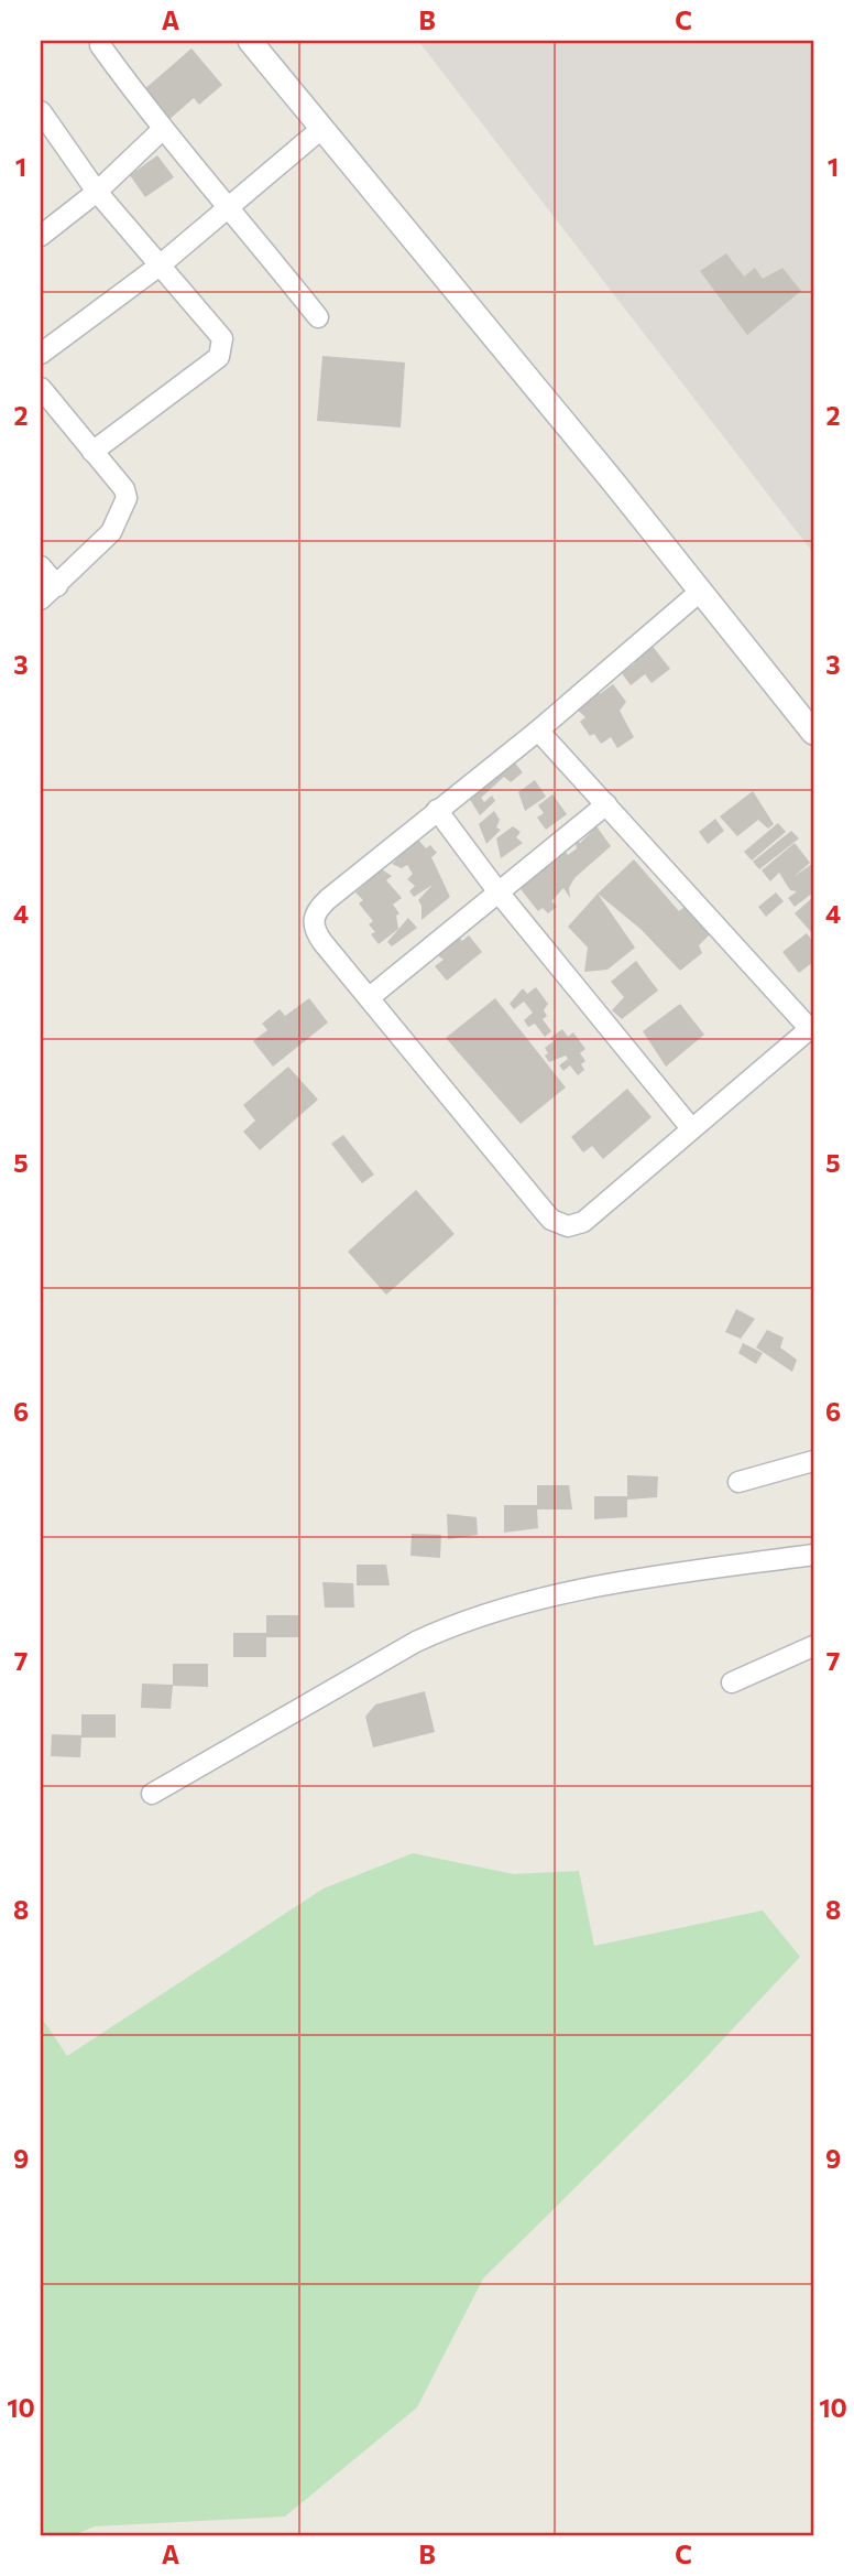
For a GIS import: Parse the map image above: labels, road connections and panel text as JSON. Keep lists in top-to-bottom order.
{
  "grid": {
    "columns": ["A", "B", "C"],
    "rows": [
      "1",
      "2",
      "3",
      "4",
      "5",
      "6",
      "7",
      "8",
      "9",
      "10"
    ]
  }
}
